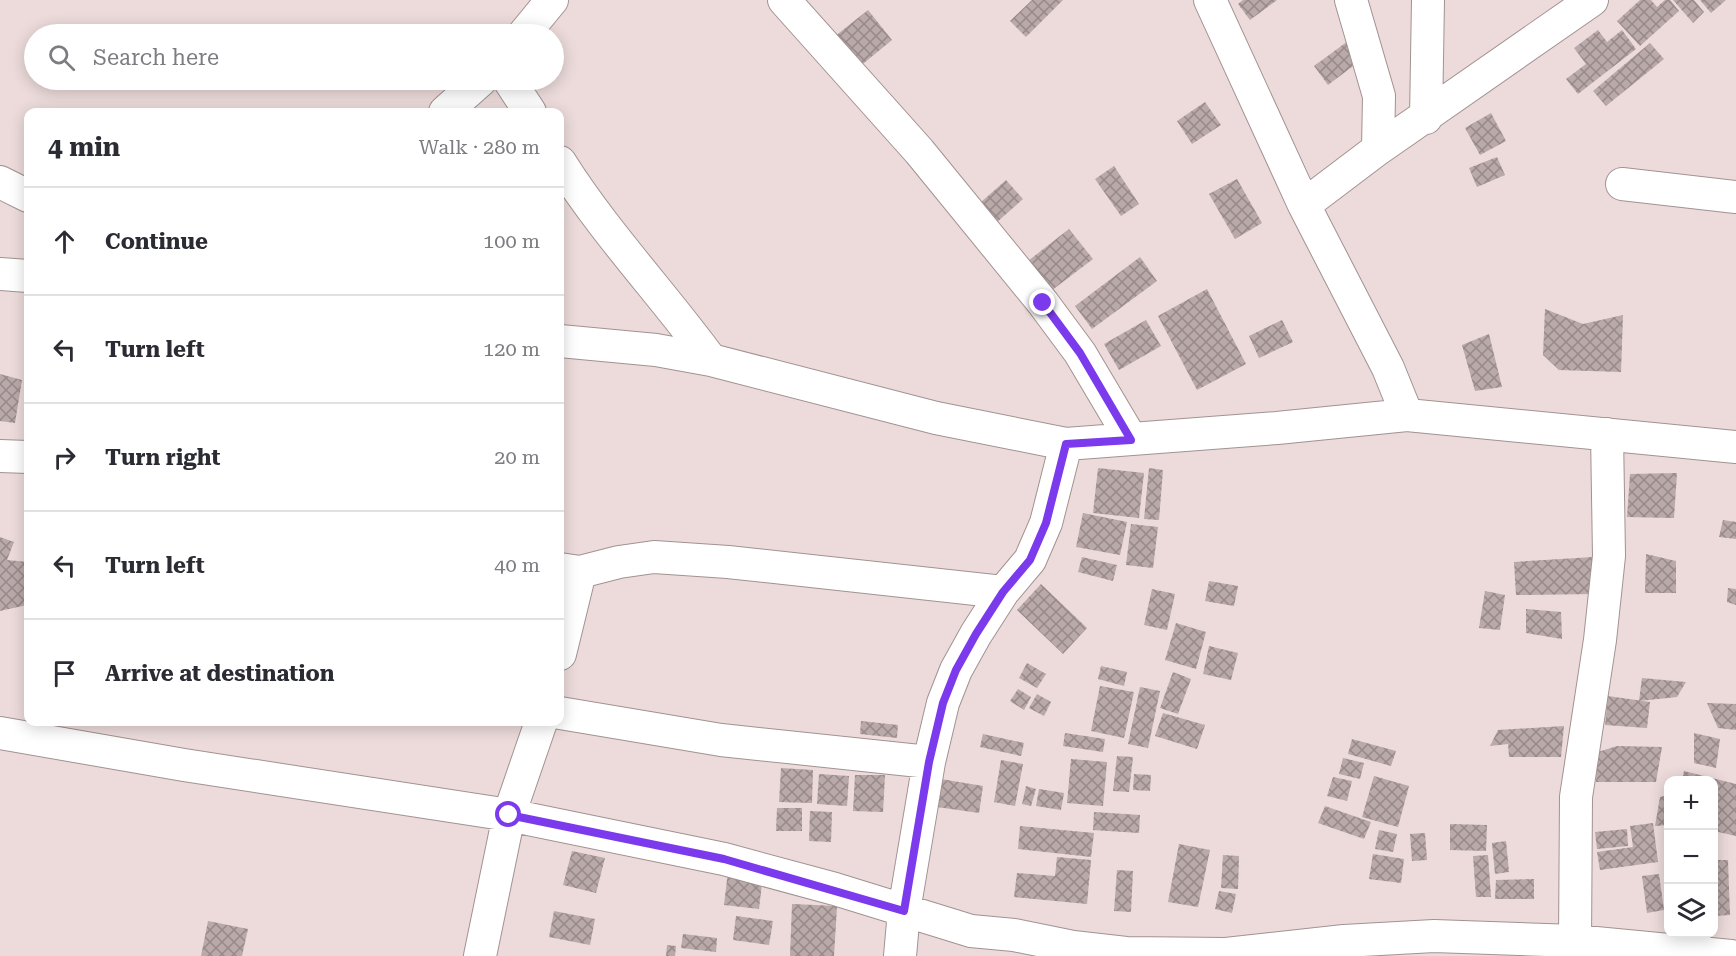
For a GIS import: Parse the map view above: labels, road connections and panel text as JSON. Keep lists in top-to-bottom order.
{
  "page": {
    "search": "Search here",
    "heading": ["4 min", "Walk · 280 m"],
    "list": [
      ["Continue", "100 m"],
      ["Turn left", "120 m"],
      ["Turn right", "20 m"],
      ["Turn left", "40 m"],
      "Arrive at destination"
    ],
    "map_buttons": ["+", "−"]
  }
}
